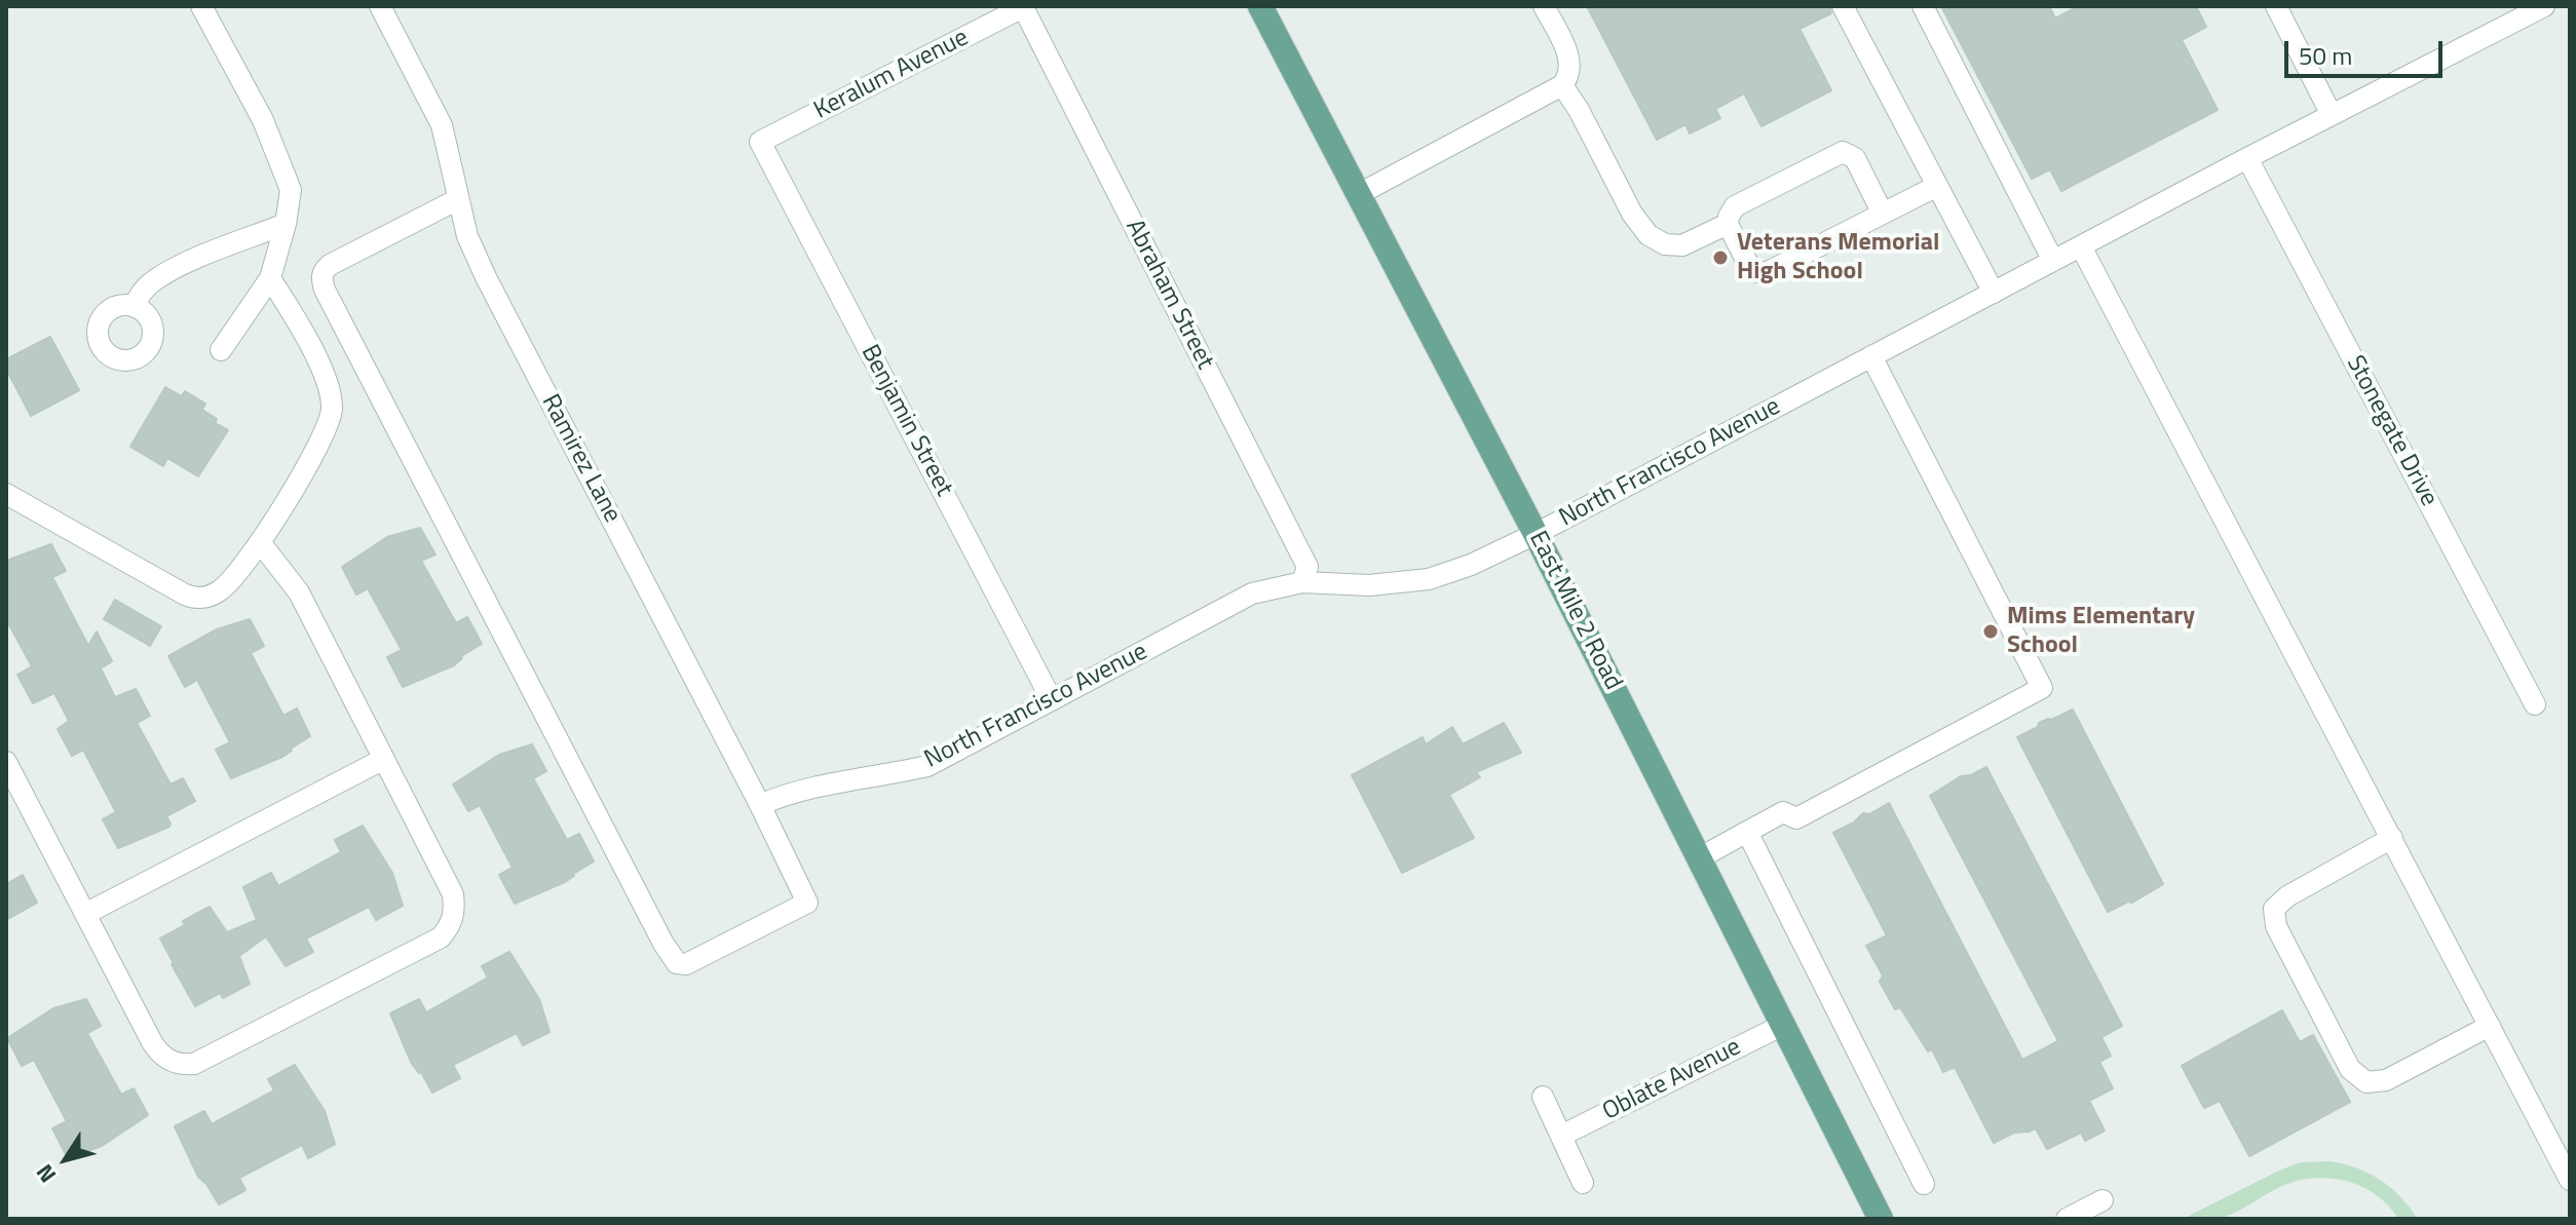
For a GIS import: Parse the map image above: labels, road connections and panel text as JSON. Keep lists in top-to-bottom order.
{
  "streets": {
    "main road": ["East Mile 2 Road"],
    "street": [
      "Keralum Avenue",
      "Abraham Street",
      "Benjamin Street",
      "Stonegate Drive",
      "Ramirez Lane",
      "North Francisco Avenue",
      "Oblate Avenue"
    ]
  },
  "crossings": [
    ["Keralum Avenue", "Abraham Street"],
    ["Keralum Avenue", "Benjamin Street"],
    ["Abraham Street", "North Francisco Avenue"],
    ["Benjamin Street", "North Francisco Avenue"],
    ["Stonegate Drive", "North Francisco Avenue"],
    ["Ramirez Lane", "North Francisco Avenue"],
    ["North Francisco Avenue", "East Mile 2 Road"],
    ["East Mile 2 Road", "Oblate Avenue"]
  ],
  "places": ["Veterans Memorial High School", "Mims Elementary School"],
  "scale_bar": "50 m",
  "north": "bottom left"
}
